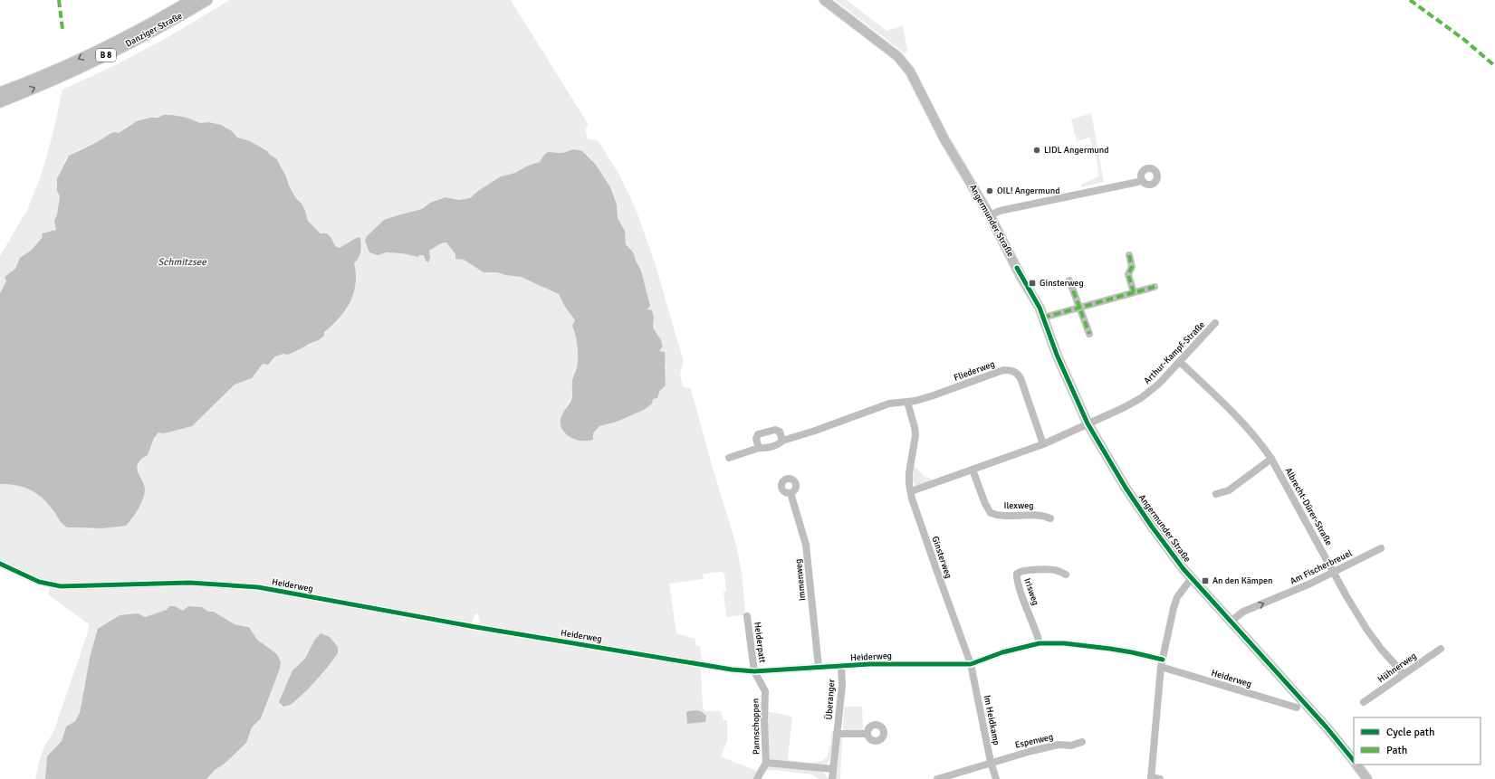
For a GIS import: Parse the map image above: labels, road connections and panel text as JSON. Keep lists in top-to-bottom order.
{
  "streets": {
    "highway": ["Danziger Straße", "B 8"],
    "main road": ["Angermunder Straße"],
    "street": [
      "Arthur-Kampf-Straße",
      "Fliederweg",
      "Ilexweg",
      "Albrecht-Dürer-Straße",
      "Ginsterweg",
      "Am Fischerbreuel",
      "Immenweg",
      "Heiderweg",
      "Irisweg",
      "Heiderpatt",
      "Hühnerweg",
      "Überanger",
      "Im Heidkamp",
      "Pannschoppen",
      "Espenweg"
    ]
  },
  "crossings": [
    ["Angermunder Straße", "Arthur-Kampf-Straße"],
    ["Angermunder Straße", "Am Fischerbreuel"],
    ["Arthur-Kampf-Straße", "Albrecht-Dürer-Straße"],
    ["Albrecht-Dürer-Straße", "Am Fischerbreuel"],
    ["Albrecht-Dürer-Straße", "Hühnerweg"],
    ["Ginsterweg", "Heiderweg"],
    ["Ginsterweg", "Im Heidkamp"],
    ["Immenweg", "Heiderweg"],
    ["Heiderweg", "Irisweg"],
    ["Heiderweg", "Heiderpatt"],
    ["Heiderweg", "Überanger"],
    ["Heiderweg", "Im Heidkamp"],
    ["Heiderweg", "Pannschoppen"],
    ["Heiderpatt", "Pannschoppen"],
    ["Überanger", "Pannschoppen"],
    ["Im Heidkamp", "Espenweg"]
  ],
  "one_way": ["Am Fischerbreuel"],
  "water": ["Schmitzsee"],
  "places": {
    "other": ["LIDL Angermund", "OIL! Angermund"],
    "transit": ["Ginsterweg", "An den Kämpen"]
  },
  "legend": ["Cycle path", "Path"]
}
